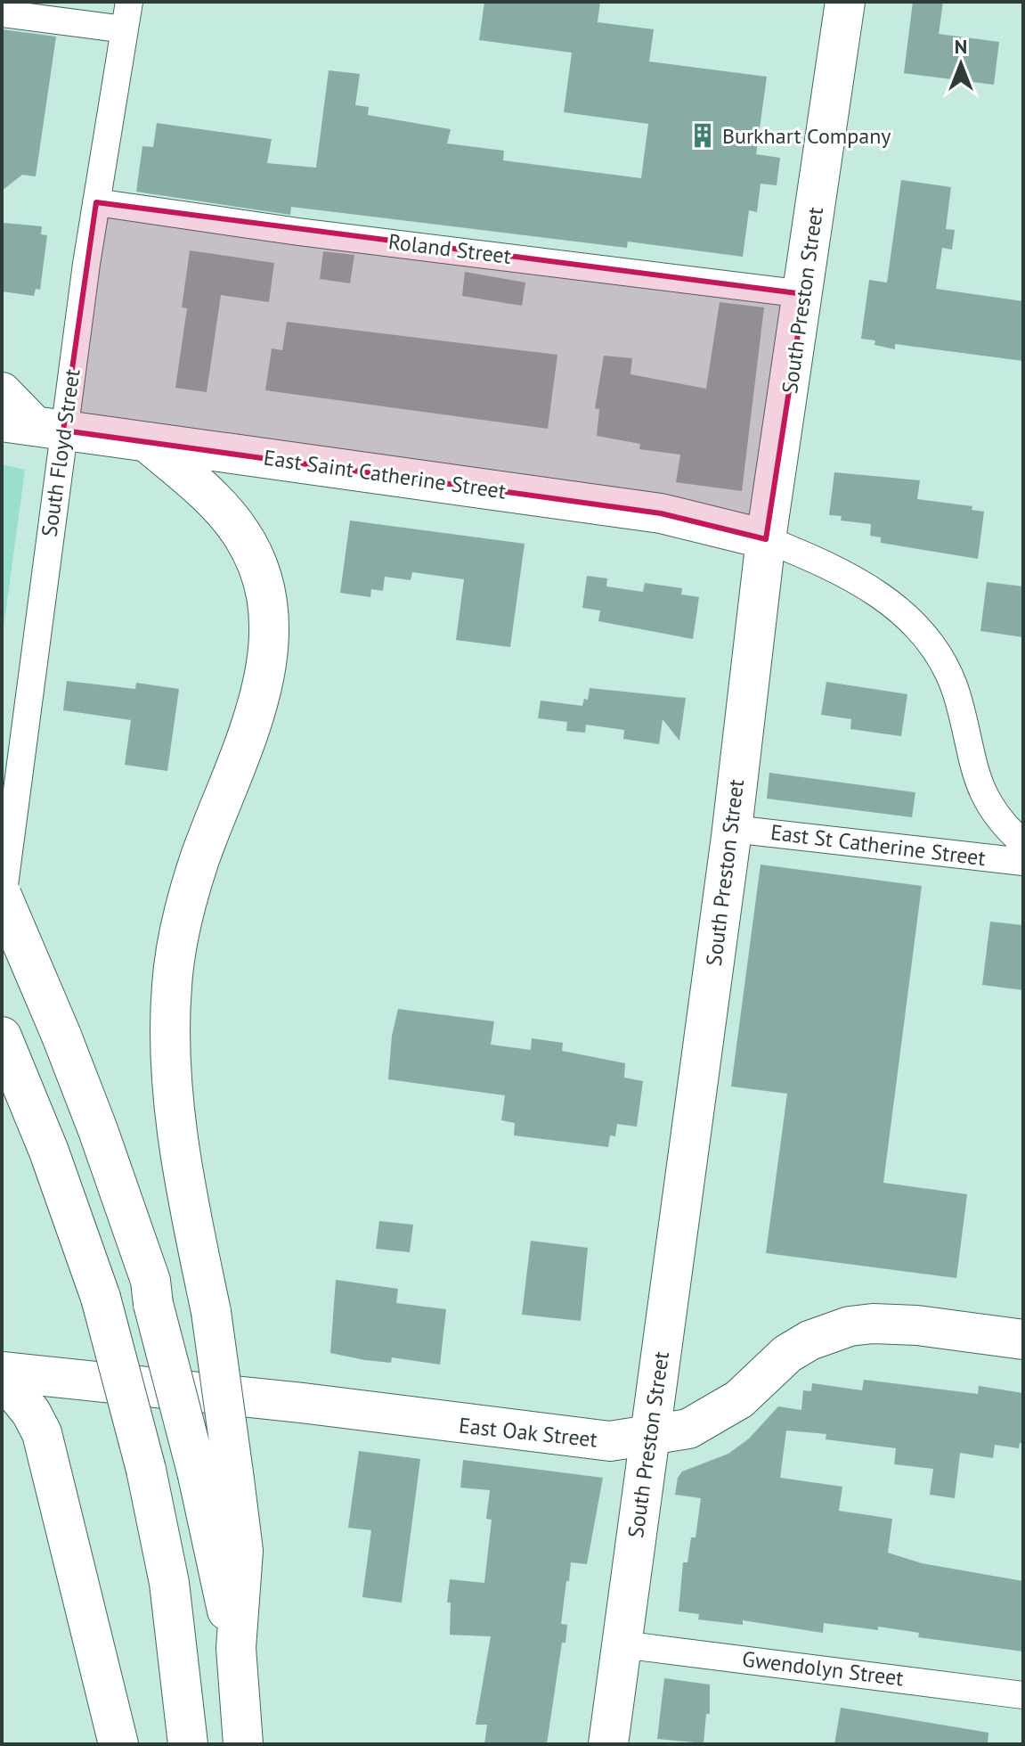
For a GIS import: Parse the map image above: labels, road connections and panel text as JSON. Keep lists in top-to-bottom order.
{
  "streets": {
    "main road": ["South Preston Street", "East Saint Catherine Street", "East Oak Street"],
    "street": [
      "Roland Street",
      "South Floyd Street",
      "East St Catherine Street",
      "Gwendolyn Street"
    ]
  },
  "crossings": [
    ["Roland Street", "South Preston Street"],
    ["Roland Street", "South Floyd Street"],
    ["South Preston Street", "East Saint Catherine Street"],
    ["South Preston Street", "East St Catherine Street"],
    ["South Preston Street", "East Oak Street"],
    ["South Preston Street", "Gwendolyn Street"],
    ["South Floyd Street", "East Saint Catherine Street"],
    ["East Saint Catherine Street", "East St Catherine Street"]
  ],
  "places": {
    "building": ["Burkhart Company"]
  },
  "north": "top"
}
